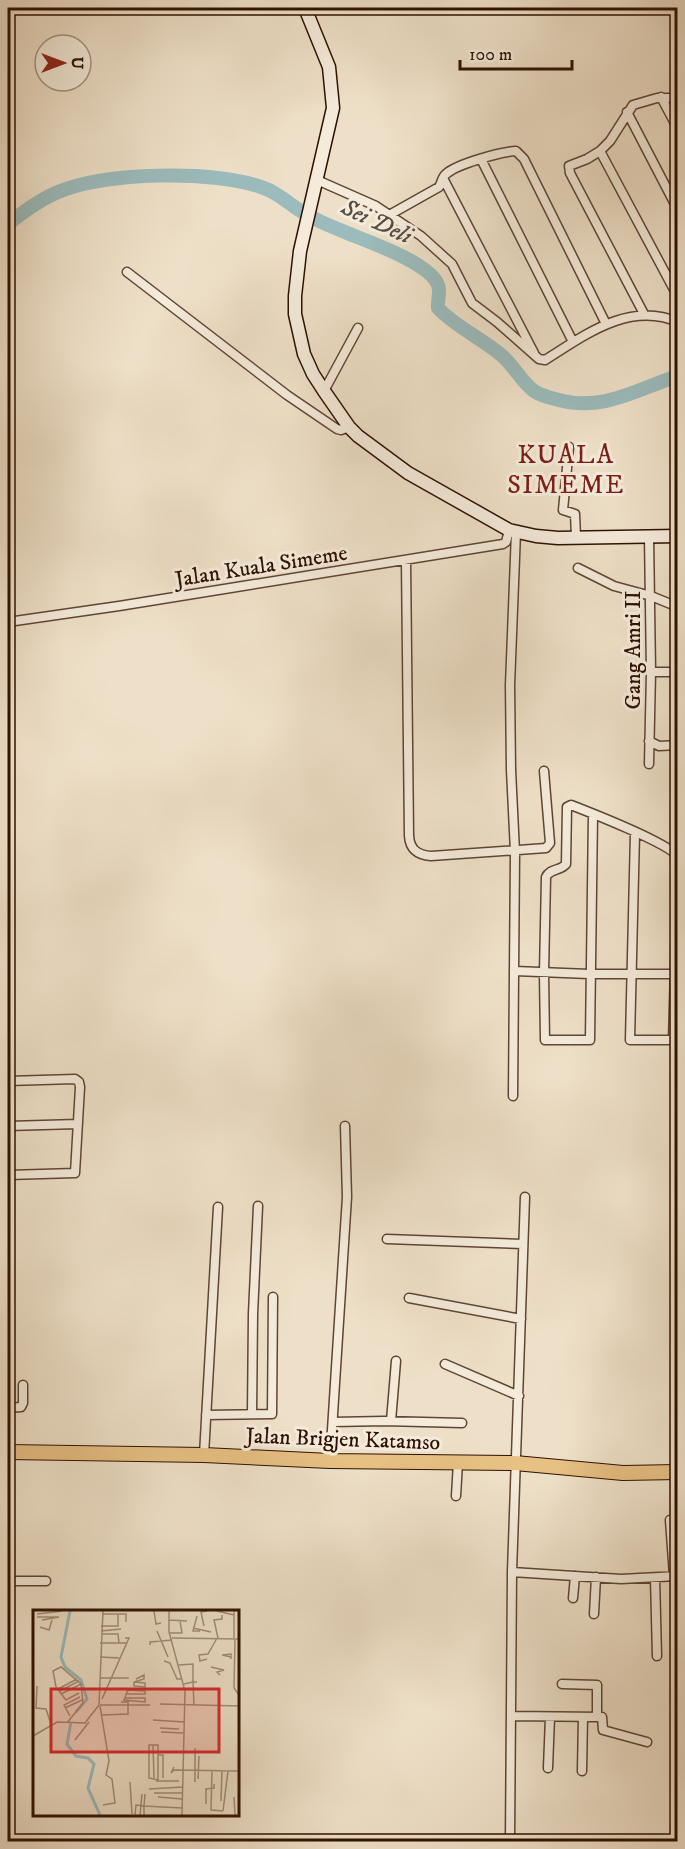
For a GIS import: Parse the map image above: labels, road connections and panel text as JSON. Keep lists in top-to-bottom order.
{
  "streets": {
    "main road": ["Jalan Brigjen Katamso"],
    "street": ["Jalan Kuala Simeme", "Gang Amri II"]
  },
  "districts": ["KUALA SIMEME"],
  "water": ["Sei Deli"],
  "scale_bar": "100 m",
  "north": "right"
}
